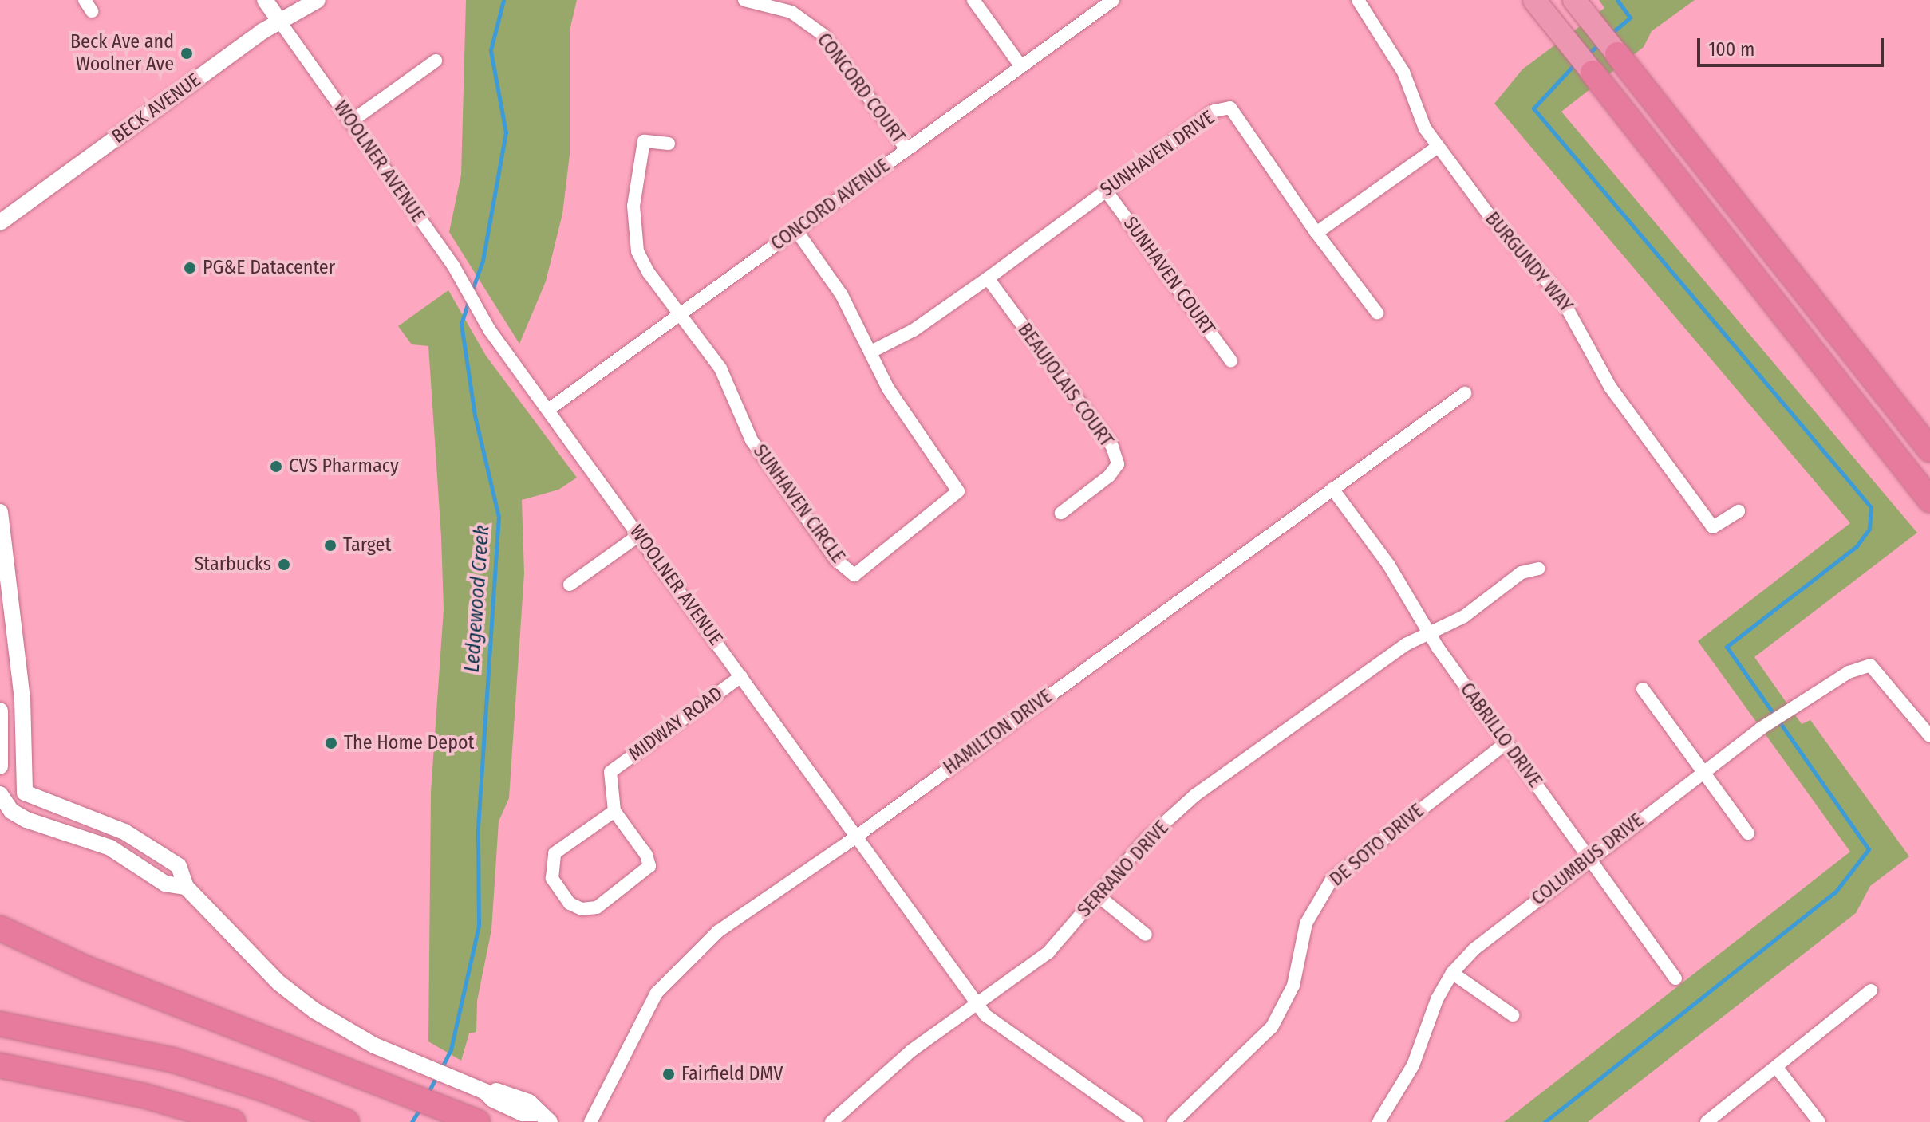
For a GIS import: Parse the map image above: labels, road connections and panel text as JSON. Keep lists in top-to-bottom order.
{
  "streets": {
    "street": [
      "CONCORD COURT",
      "BECK AVENUE",
      "SUNHAVEN DRIVE",
      "WOOLNER AVENUE",
      "CONCORD AVENUE",
      "BURGUNDY WAY",
      "SUNHAVEN COURT",
      "BEAUJOLAIS COURT",
      "SUNHAVEN CIRCLE",
      "MIDWAY ROAD",
      "HAMILTON DRIVE",
      "CABRILLO DRIVE",
      "DE SOTO DRIVE",
      "COLUMBUS DRIVE",
      "SERRANO DRIVE"
    ]
  },
  "crossings": [
    ["CONCORD COURT", "CONCORD AVENUE"],
    ["BECK AVENUE", "WOOLNER AVENUE"],
    ["SUNHAVEN DRIVE", "SUNHAVEN COURT"],
    ["SUNHAVEN DRIVE", "BEAUJOLAIS COURT"],
    ["SUNHAVEN DRIVE", "SUNHAVEN CIRCLE"],
    ["WOOLNER AVENUE", "CONCORD AVENUE"],
    ["WOOLNER AVENUE", "MIDWAY ROAD"],
    ["WOOLNER AVENUE", "HAMILTON DRIVE"],
    ["WOOLNER AVENUE", "SERRANO DRIVE"],
    ["CONCORD AVENUE", "SUNHAVEN CIRCLE"],
    ["HAMILTON DRIVE", "CABRILLO DRIVE"],
    ["CABRILLO DRIVE", "DE SOTO DRIVE"],
    ["CABRILLO DRIVE", "COLUMBUS DRIVE"],
    ["CABRILLO DRIVE", "SERRANO DRIVE"]
  ],
  "water": ["Ledgewood Creek"],
  "places": [
    "Beck Ave and Woolner Ave",
    "PG&E Datacenter",
    "CVS Pharmacy",
    "Target",
    "Starbucks",
    "The Home Depot",
    "Fairfield DMV"
  ],
  "scale_bar": "100 m"
}
